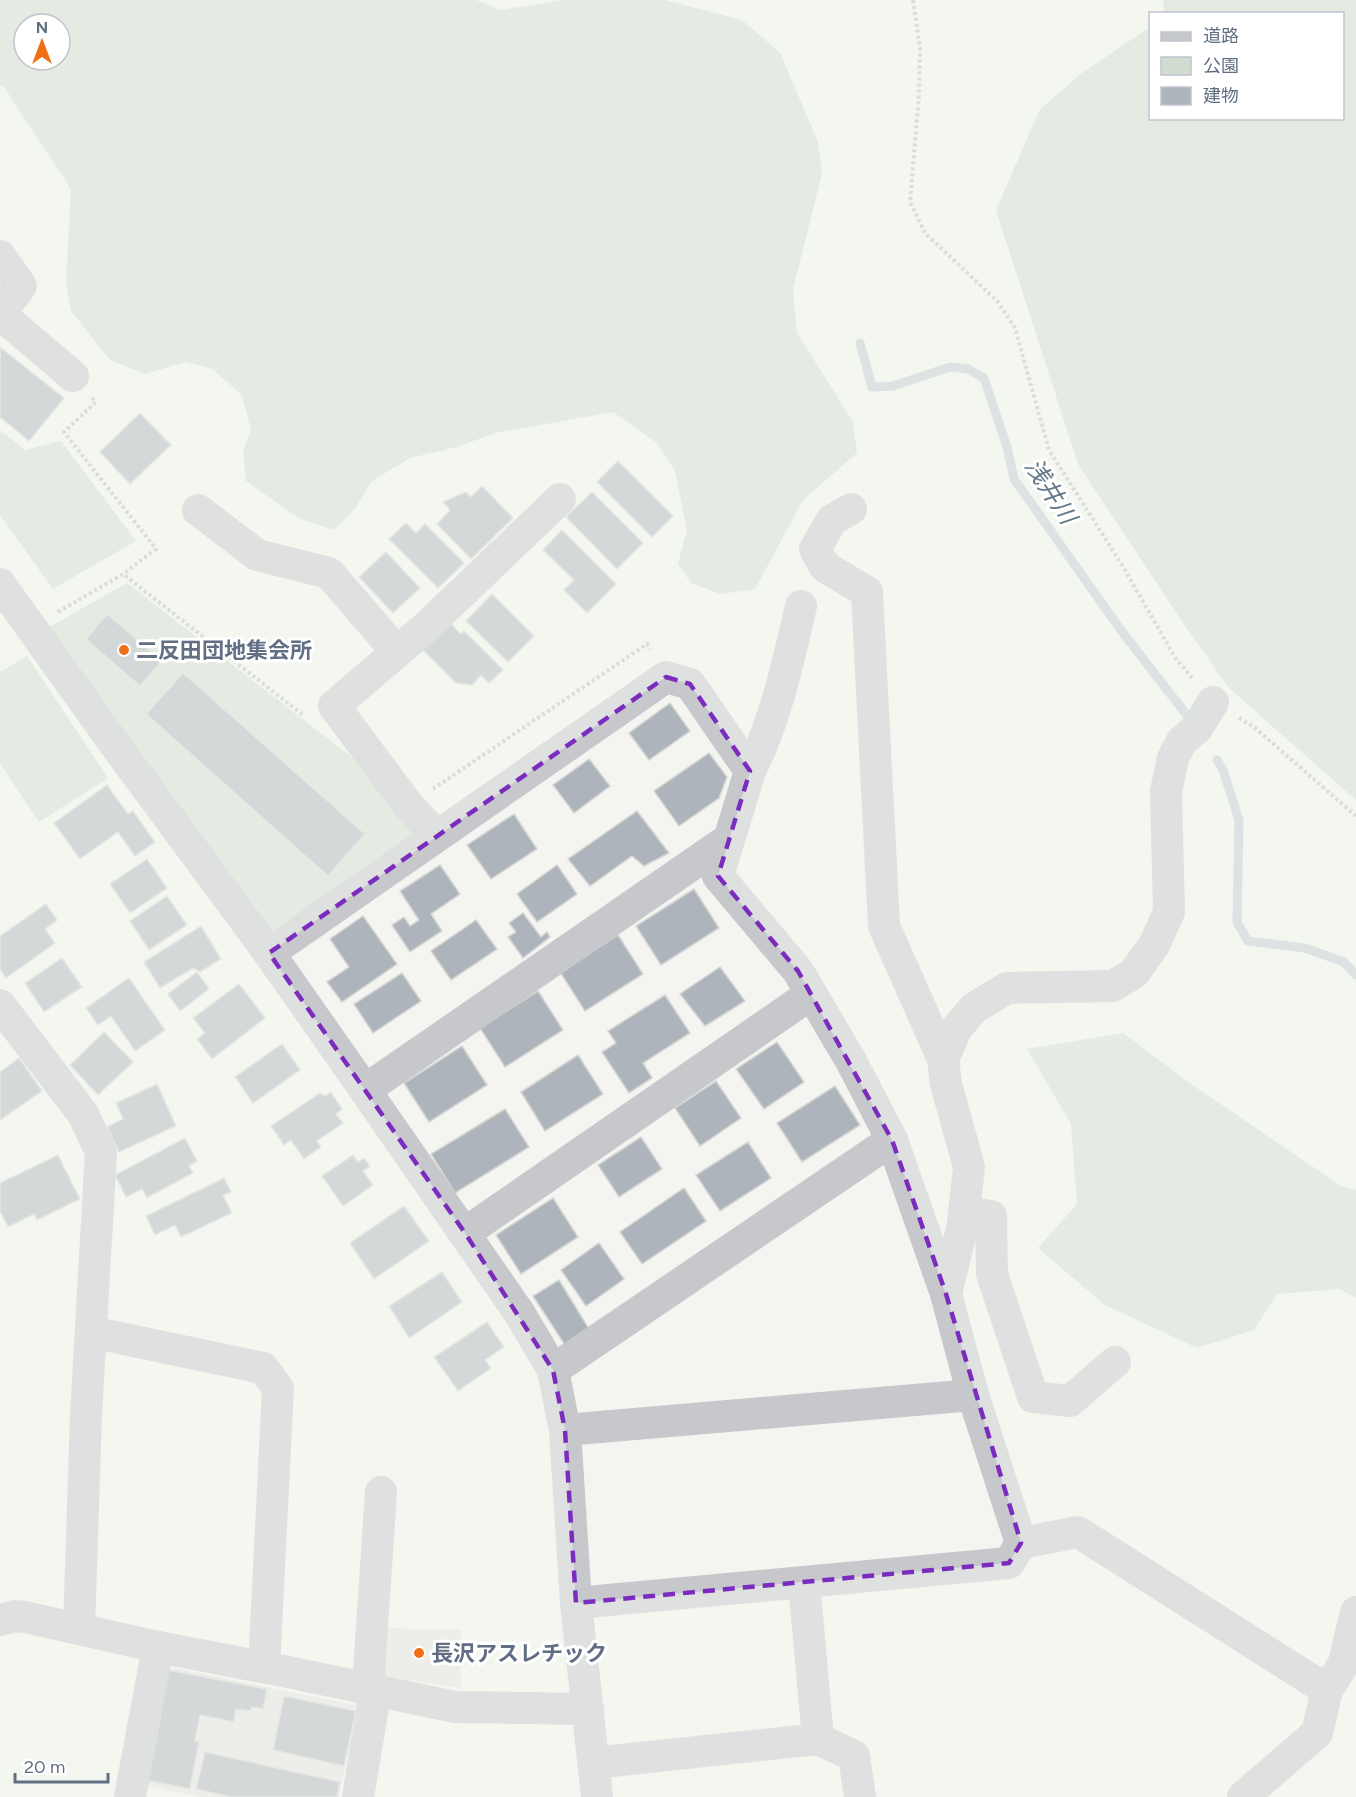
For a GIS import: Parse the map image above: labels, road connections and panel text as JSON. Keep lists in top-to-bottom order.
{
  "water": ["浅井川"],
  "places": ["二反田団地集会所", "長沢アスレチック"],
  "legend": ["道路", "公園", "建物"],
  "scale_bar": "20 m",
  "north": "top"
}
